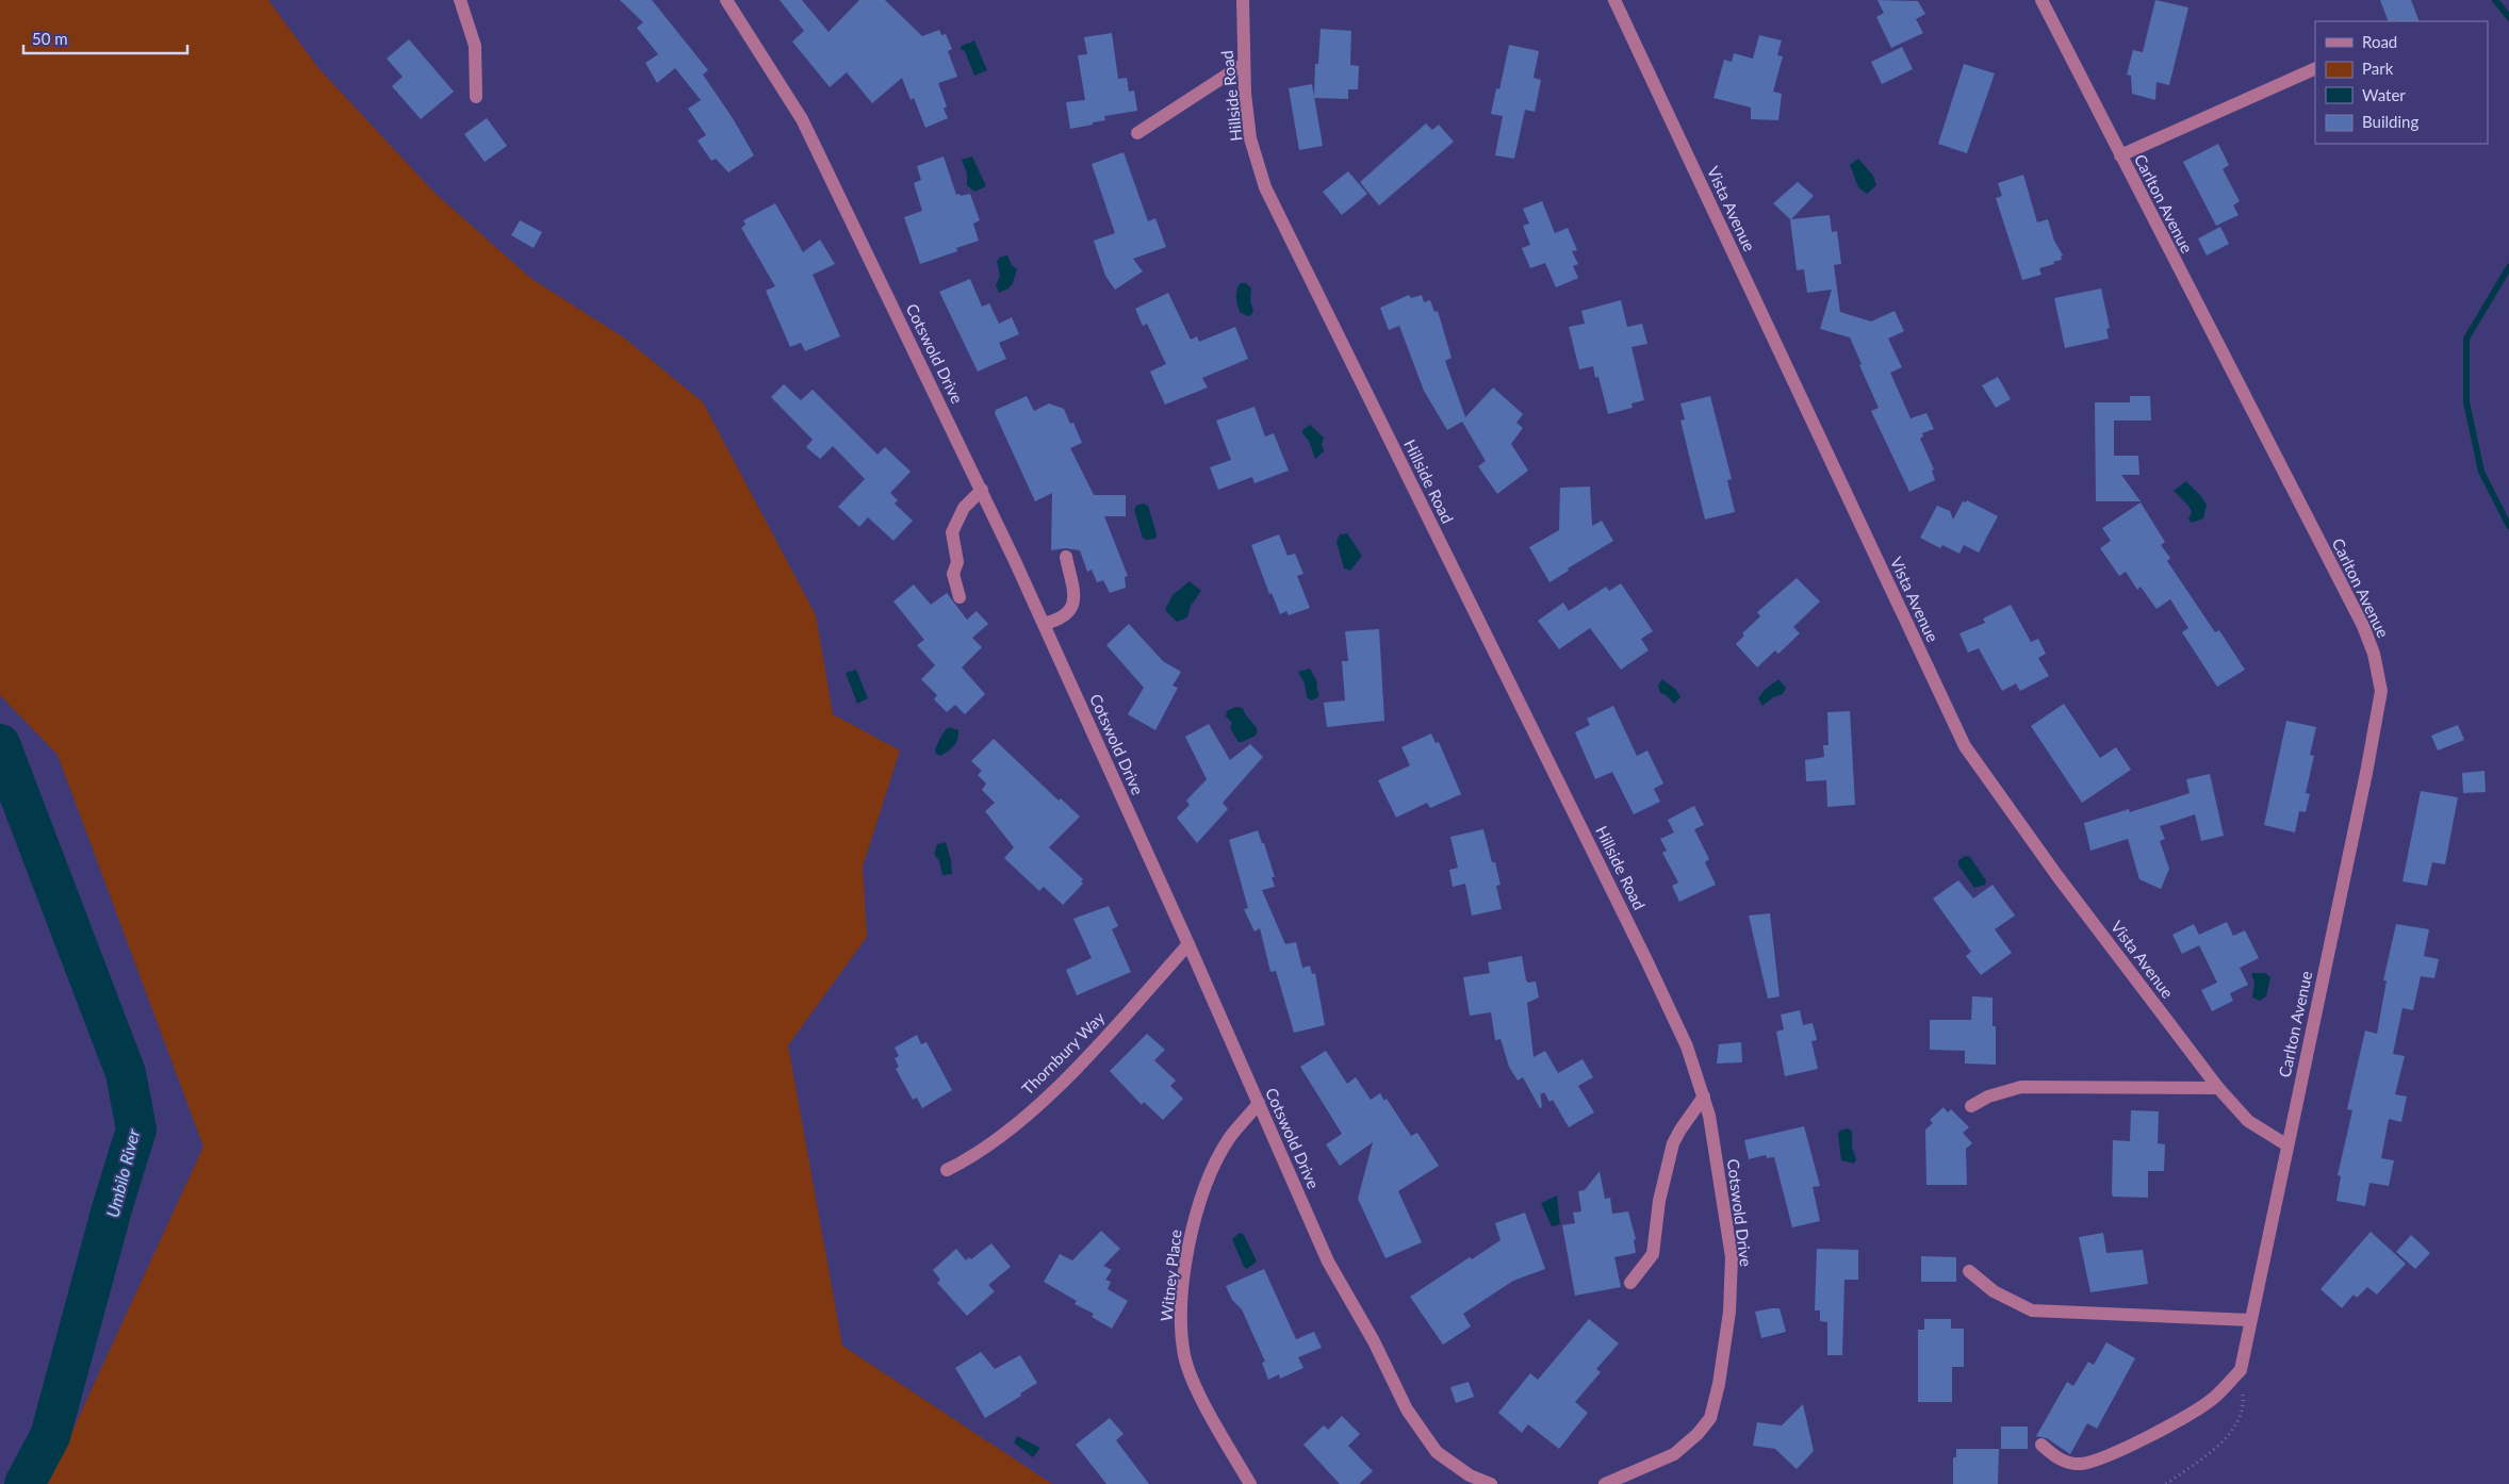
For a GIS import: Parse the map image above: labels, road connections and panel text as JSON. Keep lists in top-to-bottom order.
{
  "streets": {
    "street": [
      "Hillside Road",
      "Carlton Avenue",
      "Vista Avenue",
      "Cotswold Drive",
      "Thornbury Way",
      "Witney Place"
    ]
  },
  "crossings": [
    ["Hillside Road", "Cotswold Drive"],
    ["Carlton Avenue", "Vista Avenue"],
    ["Cotswold Drive", "Thornbury Way"],
    ["Cotswold Drive", "Witney Place"]
  ],
  "water": ["Umbilo River"],
  "legend": [
    "Road",
    "Park",
    "Water",
    "Building"
  ],
  "scale_bar": "50 m"
}
